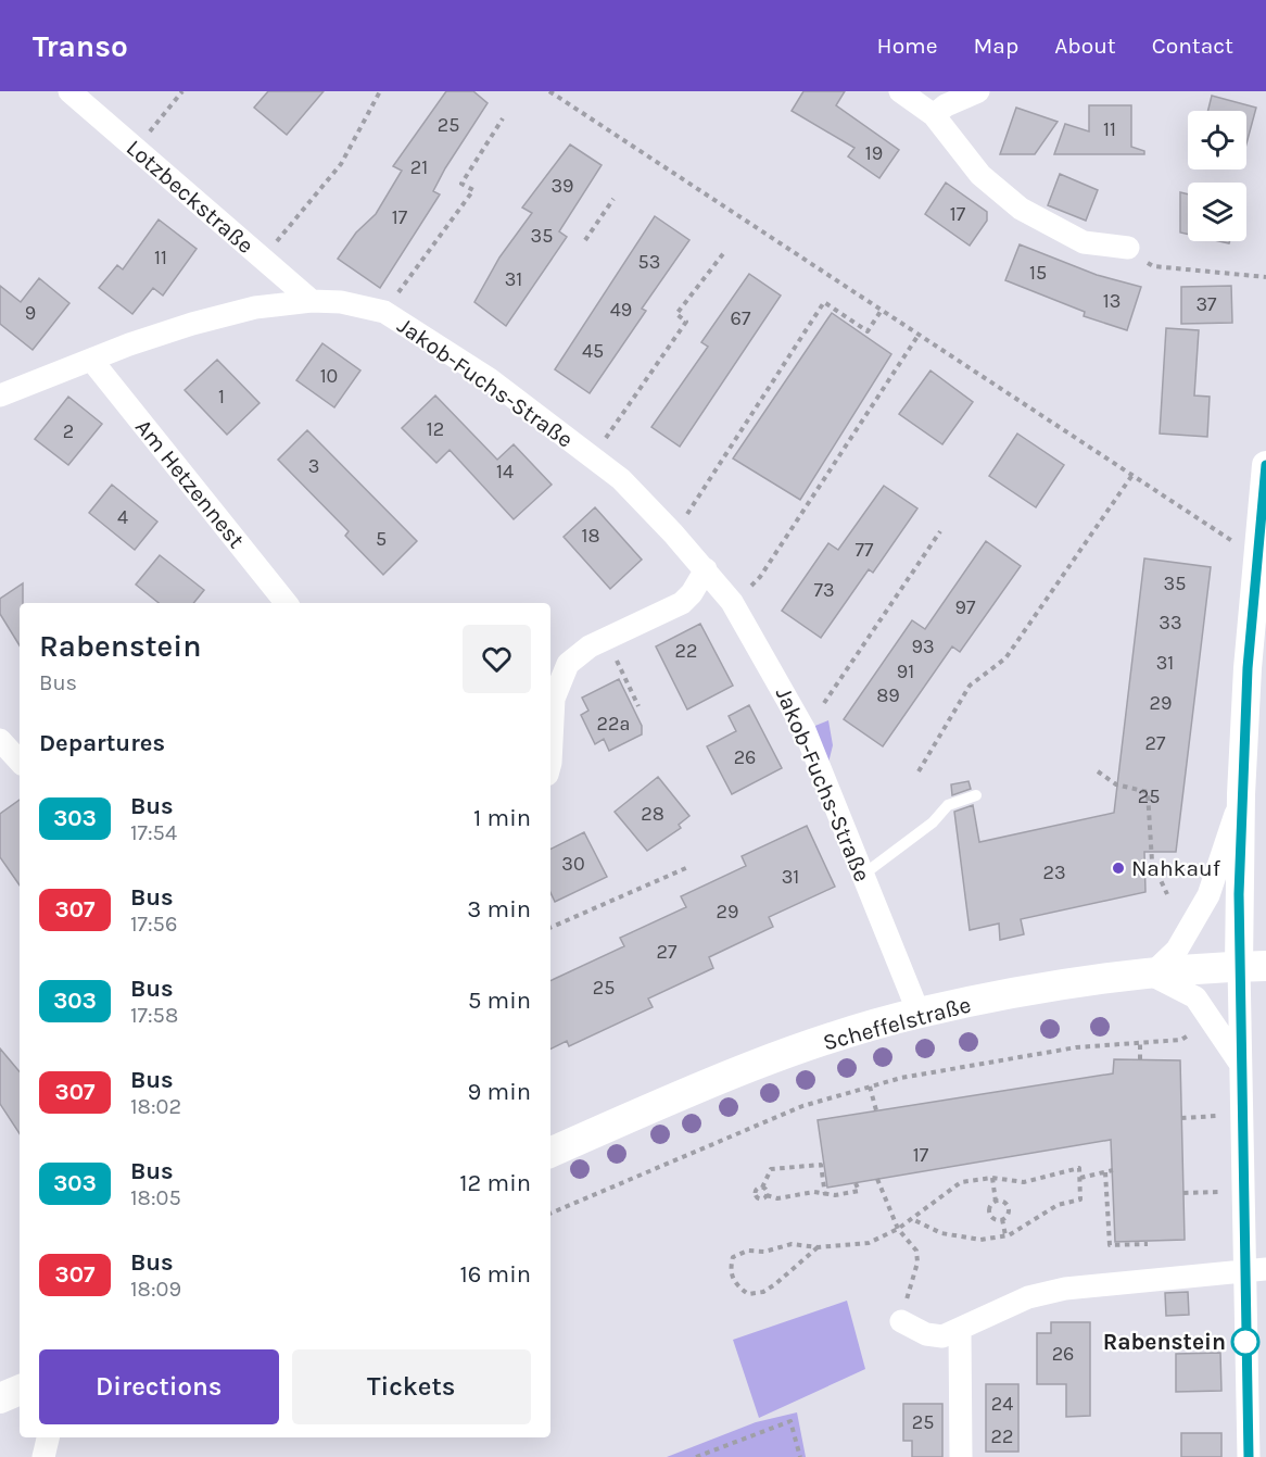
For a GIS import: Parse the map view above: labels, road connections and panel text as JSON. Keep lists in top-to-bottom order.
{
  "streets": {
    "main road": ["Scheffelstraße"],
    "street": ["Lotzbeckstraße", "Jakob-Fuchs-Straße", "Am Hetzennest"]
  },
  "crossings": [
    ["Lotzbeckstraße", "Jakob-Fuchs-Straße"],
    ["Jakob-Fuchs-Straße", "Am Hetzennest"],
    ["Jakob-Fuchs-Straße", "Scheffelstraße"]
  ],
  "places": ["Nahkauf", "Rabenstein"],
  "lines": ["bus line 303"],
  "house_numbers": [
    "25",
    "11",
    "19",
    "21",
    "39",
    "17",
    "17",
    "35",
    "11",
    "53",
    "15",
    "31",
    "13",
    "37",
    "49",
    "9",
    "67",
    "45",
    "10",
    "1",
    "12",
    "2",
    "3",
    "14",
    "4",
    "18",
    "5",
    "77",
    "35",
    "73",
    "97",
    "33",
    "93",
    "22",
    "31",
    "91",
    "89",
    "29",
    "22a",
    "27",
    "26",
    "25",
    "28",
    "30",
    "23",
    "31",
    "29",
    "27",
    "25",
    "17",
    "26",
    "24",
    "25",
    "22"
  ],
  "page": {
    "header": "Transo",
    "nav": [
      "Home",
      "Map",
      "About",
      "Contact"
    ],
    "heading": [
      ["Rabenstein", "Bus"],
      "Departures"
    ],
    "list": [
      {
        "mark": "303",
        "name": "Bus",
        "note": "17:54",
        "value": "1 min"
      },
      {
        "mark": "307",
        "name": "Bus",
        "note": "17:56",
        "value": "3 min"
      },
      {
        "mark": "303",
        "name": "Bus",
        "note": "17:58",
        "value": "5 min"
      },
      {
        "mark": "307",
        "name": "Bus",
        "note": "18:02",
        "value": "9 min"
      },
      {
        "mark": "303",
        "name": "Bus",
        "note": "18:05",
        "value": "12 min"
      },
      {
        "mark": "307",
        "name": "Bus",
        "note": "18:09",
        "value": "16 min"
      }
    ],
    "buttons": ["Directions", "Tickets"]
  }
}
